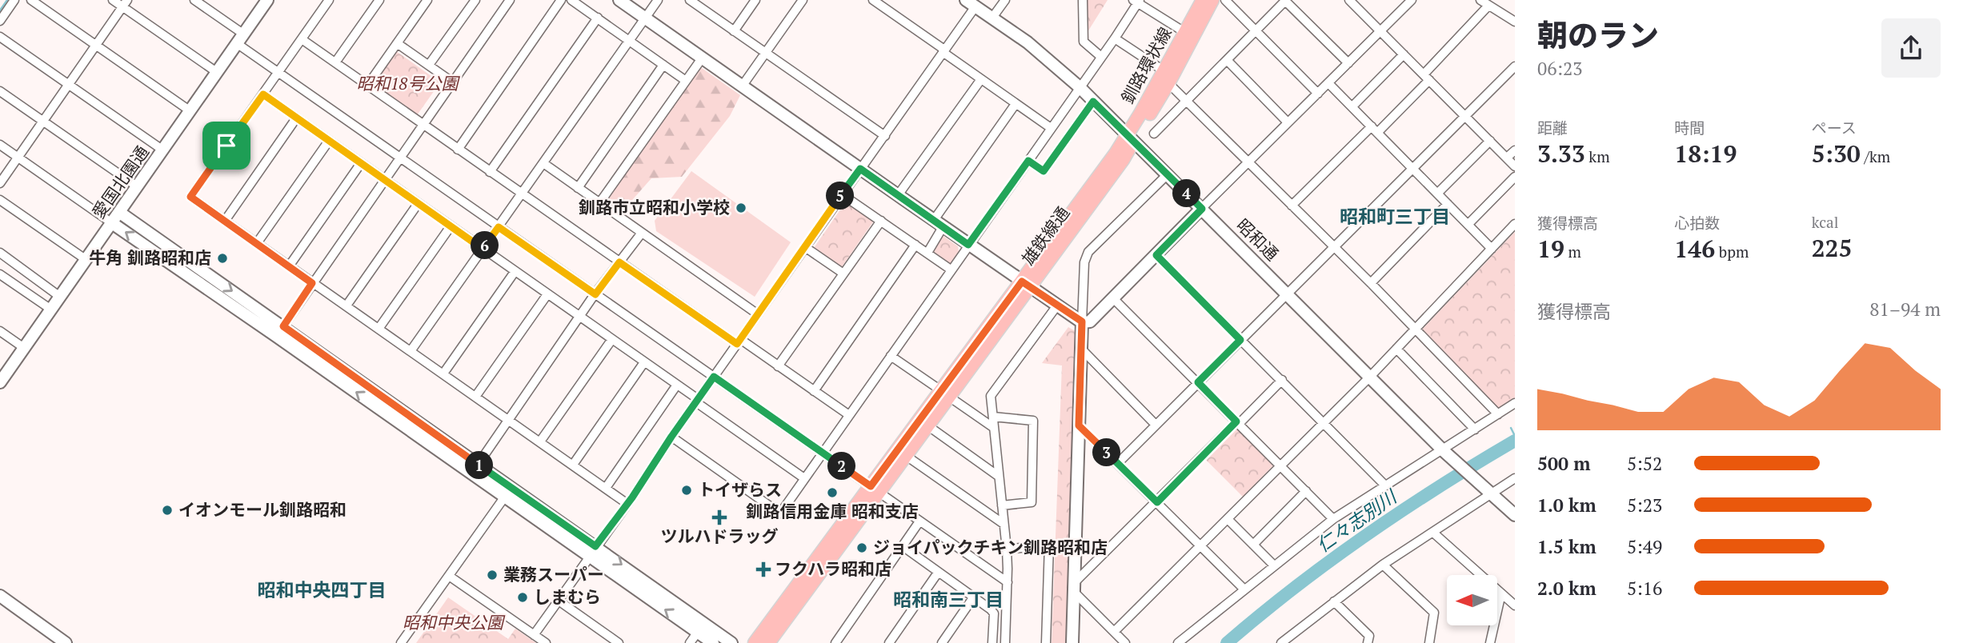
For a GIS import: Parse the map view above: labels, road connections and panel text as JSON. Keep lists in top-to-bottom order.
{
  "streets": {
    "main road": ["釧路環状線", "雄鉄線通"],
    "street": ["愛国北園通", "昭和通"]
  },
  "crossings": [
    ["釧路環状線", "雄鉄線通"],
    ["雄鉄線通", "昭和通"]
  ],
  "districts": ["昭和町三丁目", "昭和中央四丁目", "昭和南三丁目"],
  "water": ["仁々志別川"],
  "parks": ["昭和18号公園", "昭和中央公園"],
  "places": {
    "other": [
      "釧路市立昭和小学校",
      "牛角 釧路昭和店",
      "トイザらス",
      "釧路信用金庫 昭和支店",
      "イオンモール釧路昭和",
      "ジョイパックチキン釧路昭和店",
      "業務スーパー",
      "しまむら"
    ],
    "health": ["ツルハドラッグ", "フクハラ昭和店"]
  },
  "north": "left",
  "page": {
    "heading": ["朝のラン", "06:23"],
    "stats": [
      ["距離", "3.33 km"],
      ["時間", "18:19"],
      ["ペース", "5:30 /km"],
      ["獲得標高", "19 m"],
      ["心拍数", "146 bpm"],
      ["kcal", "225"]
    ],
    "pins": [
      "4",
      "5",
      "6",
      "3",
      "1",
      "2"
    ],
    "chart": ["獲得標高", "81–94 m"],
    "list": [
      {
        "name": "500 m",
        "note": "5:52"
      },
      {
        "name": "1.0 km",
        "note": "5:23"
      },
      {
        "name": "1.5 km",
        "note": "5:49"
      },
      {
        "name": "2.0 km",
        "note": "5:16"
      }
    ]
  }
}
